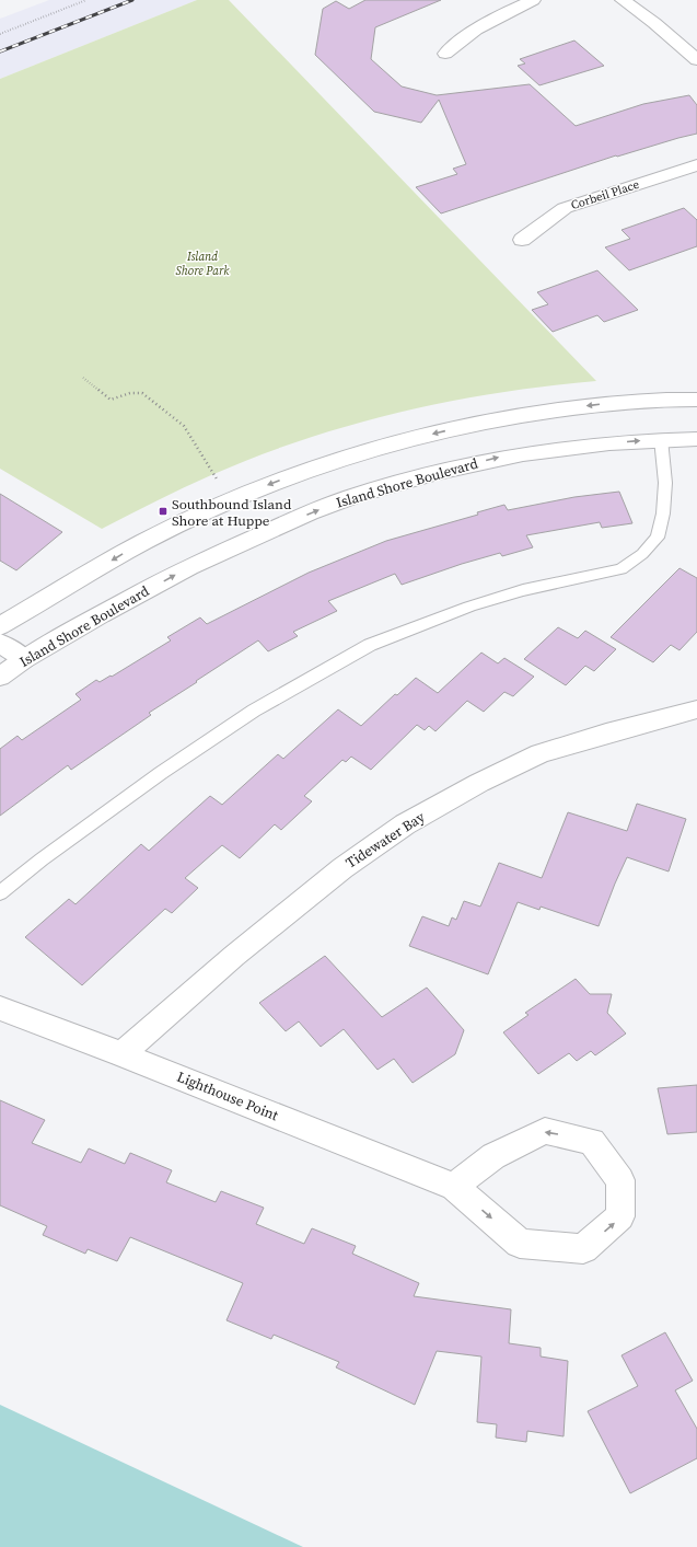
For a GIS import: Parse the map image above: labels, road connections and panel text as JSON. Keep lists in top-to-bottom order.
{
  "streets": {
    "street": [
      "Corbeil Place",
      "Island Shore Boulevard",
      "Tidewater Bay",
      "Lighthouse Point"
    ]
  },
  "crossings": [
    ["Tidewater Bay", "Lighthouse Point"]
  ],
  "parks": ["Island Shore Park"],
  "places": {
    "transit": ["Southbound Island Shore at Huppe"]
  }
}
